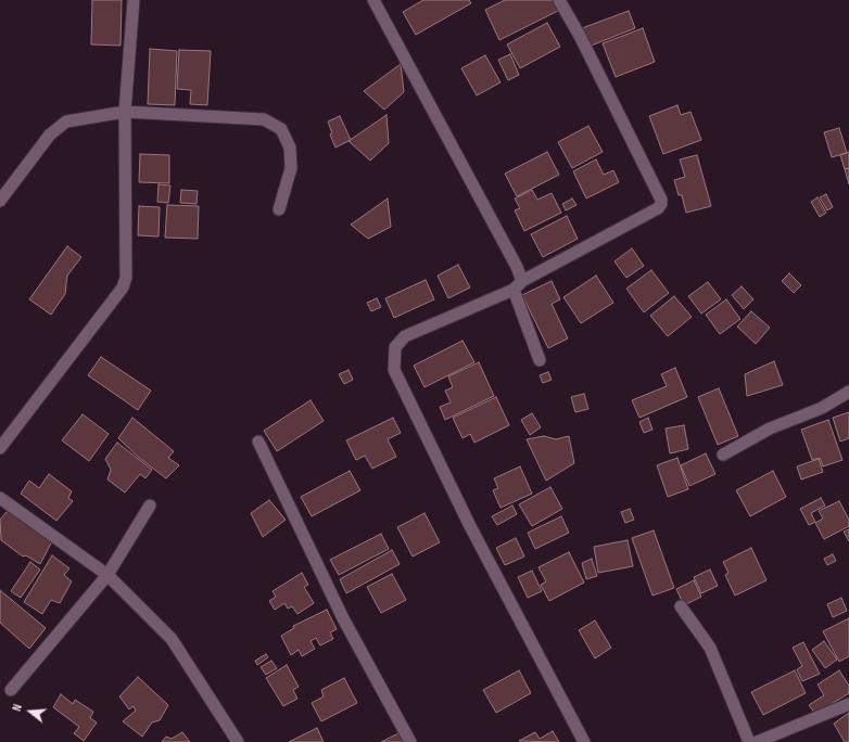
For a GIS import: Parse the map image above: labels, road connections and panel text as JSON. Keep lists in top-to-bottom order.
{
  "north": "left"
}
